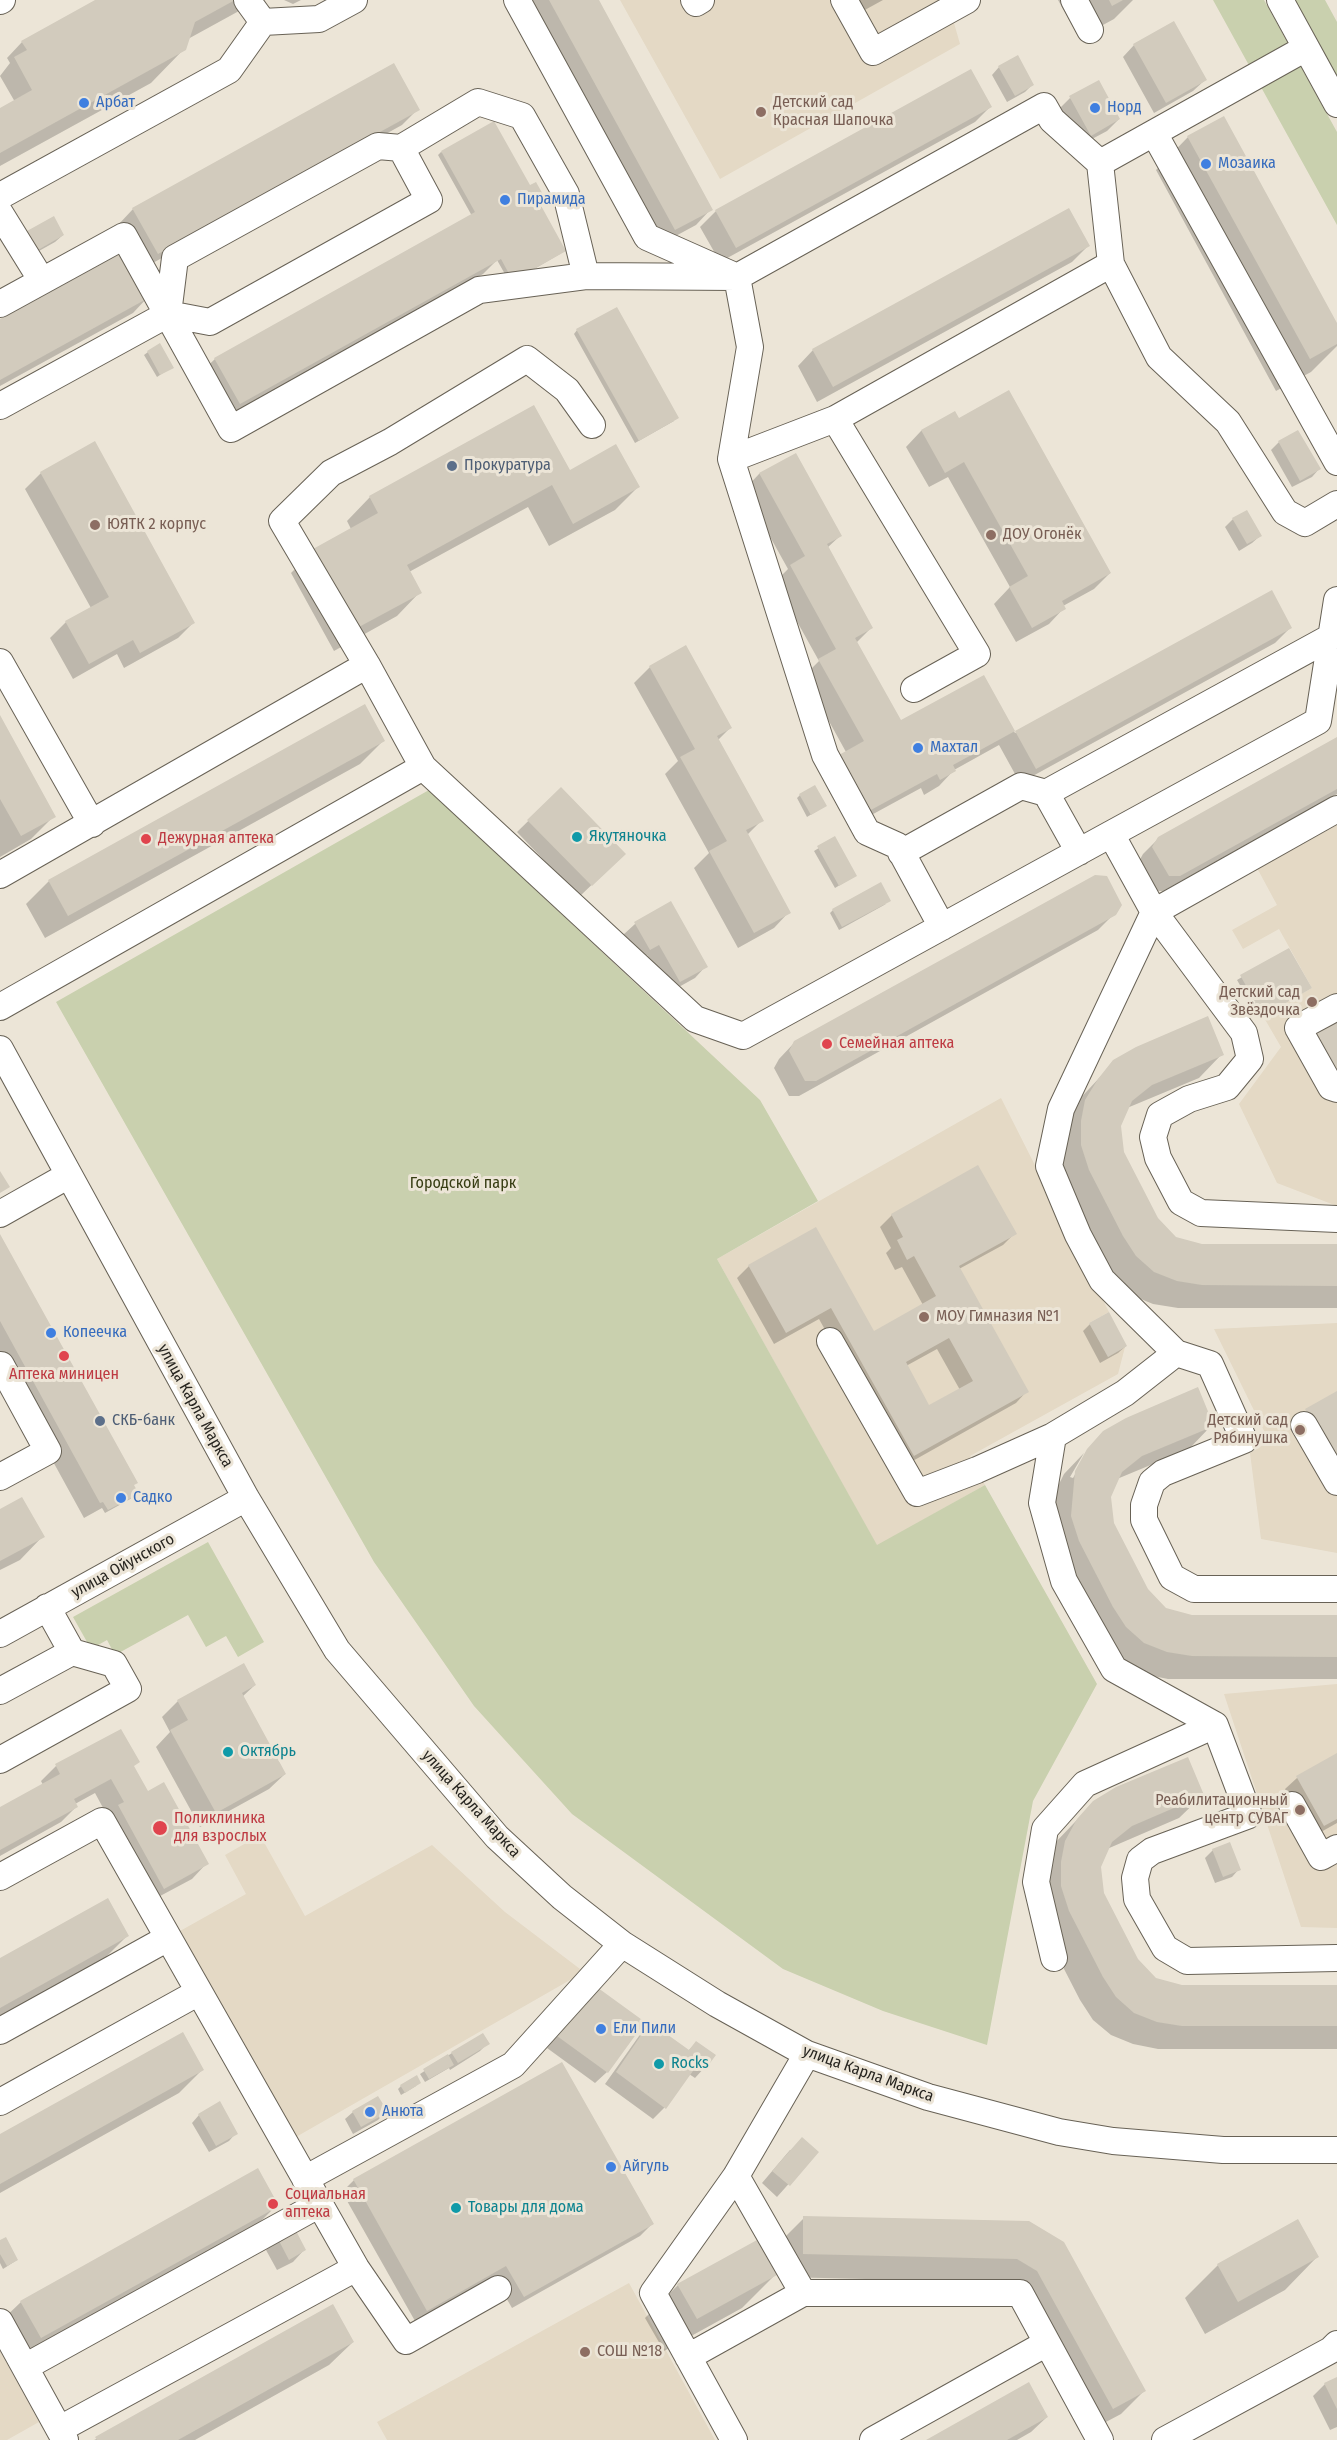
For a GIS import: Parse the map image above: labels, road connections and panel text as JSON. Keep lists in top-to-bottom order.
{
  "streets": {
    "street": ["улица Карла Маркса", "улица Ойунского"]
  },
  "crossings": [
    ["улица Карла Маркса", "улица Ойунского"]
  ],
  "parks": ["Городской парк"],
  "places": [
    "Арбат",
    "Норд",
    "Детский сад Красная Шапочка",
    "Мозаика",
    "Пирамида",
    "Прокуратура",
    "ЮЯТК 2 корпус",
    "ДОУ Огонёк",
    "Махтал",
    "Якутяночка",
    "Дежурная аптека",
    "Детский сад Звёздочка",
    "Семейная аптека",
    "МОУ Гимназия №1",
    "Копеечка",
    "Аптека миницен",
    "СКБ-банк",
    "Детский сад Рябинушка",
    "Садко",
    "Октябрь",
    "Реабилитационный центр СУВАГ",
    "Поликлиника для взрослых",
    "Ели Пили",
    "Rocks",
    "Анюта",
    "Айгуль",
    "Социальная аптека",
    "Товары для дома",
    "СОШ №18"
  ]
}
